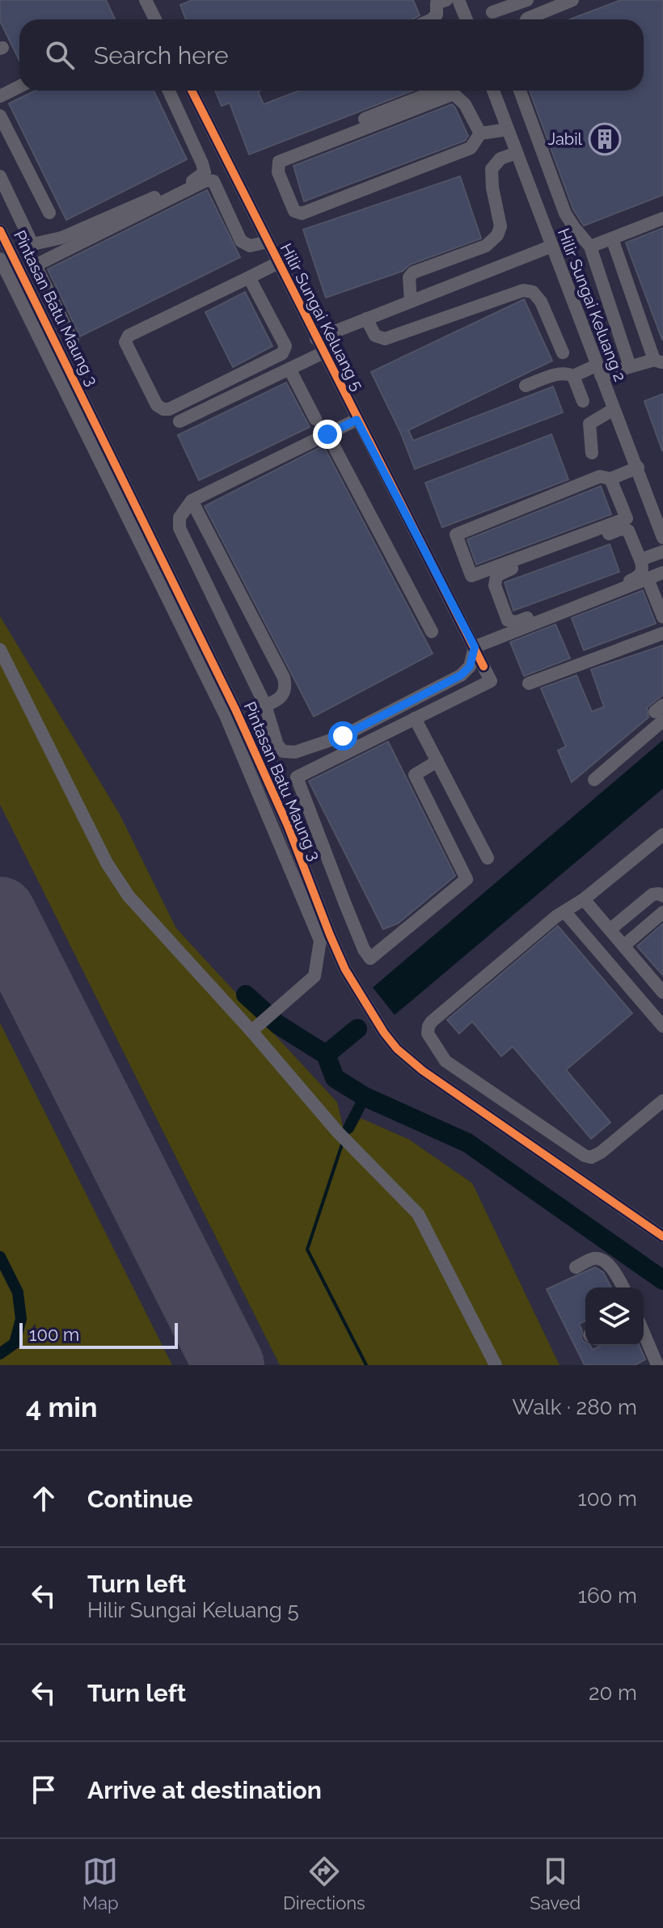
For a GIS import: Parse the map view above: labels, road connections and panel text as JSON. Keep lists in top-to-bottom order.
{
  "streets": {
    "street": ["Hilir Sungai Keluang 2", "Pintasan Batu Maung 3", "Hilir Sungai Keluang 5"]
  },
  "places": {
    "building": ["Jabil"]
  },
  "scale_bar": "100 m",
  "page": {
    "search": "Search here",
    "scale": "100 m",
    "heading": ["4 min", "Walk · 280 m"],
    "list": [
      ["Continue", "100 m"],
      ["Turn left", "Hilir Sungai Keluang 5", "160 m"],
      ["Turn left", "20 m"],
      "Arrive at destination"
    ],
    "nav": ["Map", "Directions", "Saved"]
  }
}
